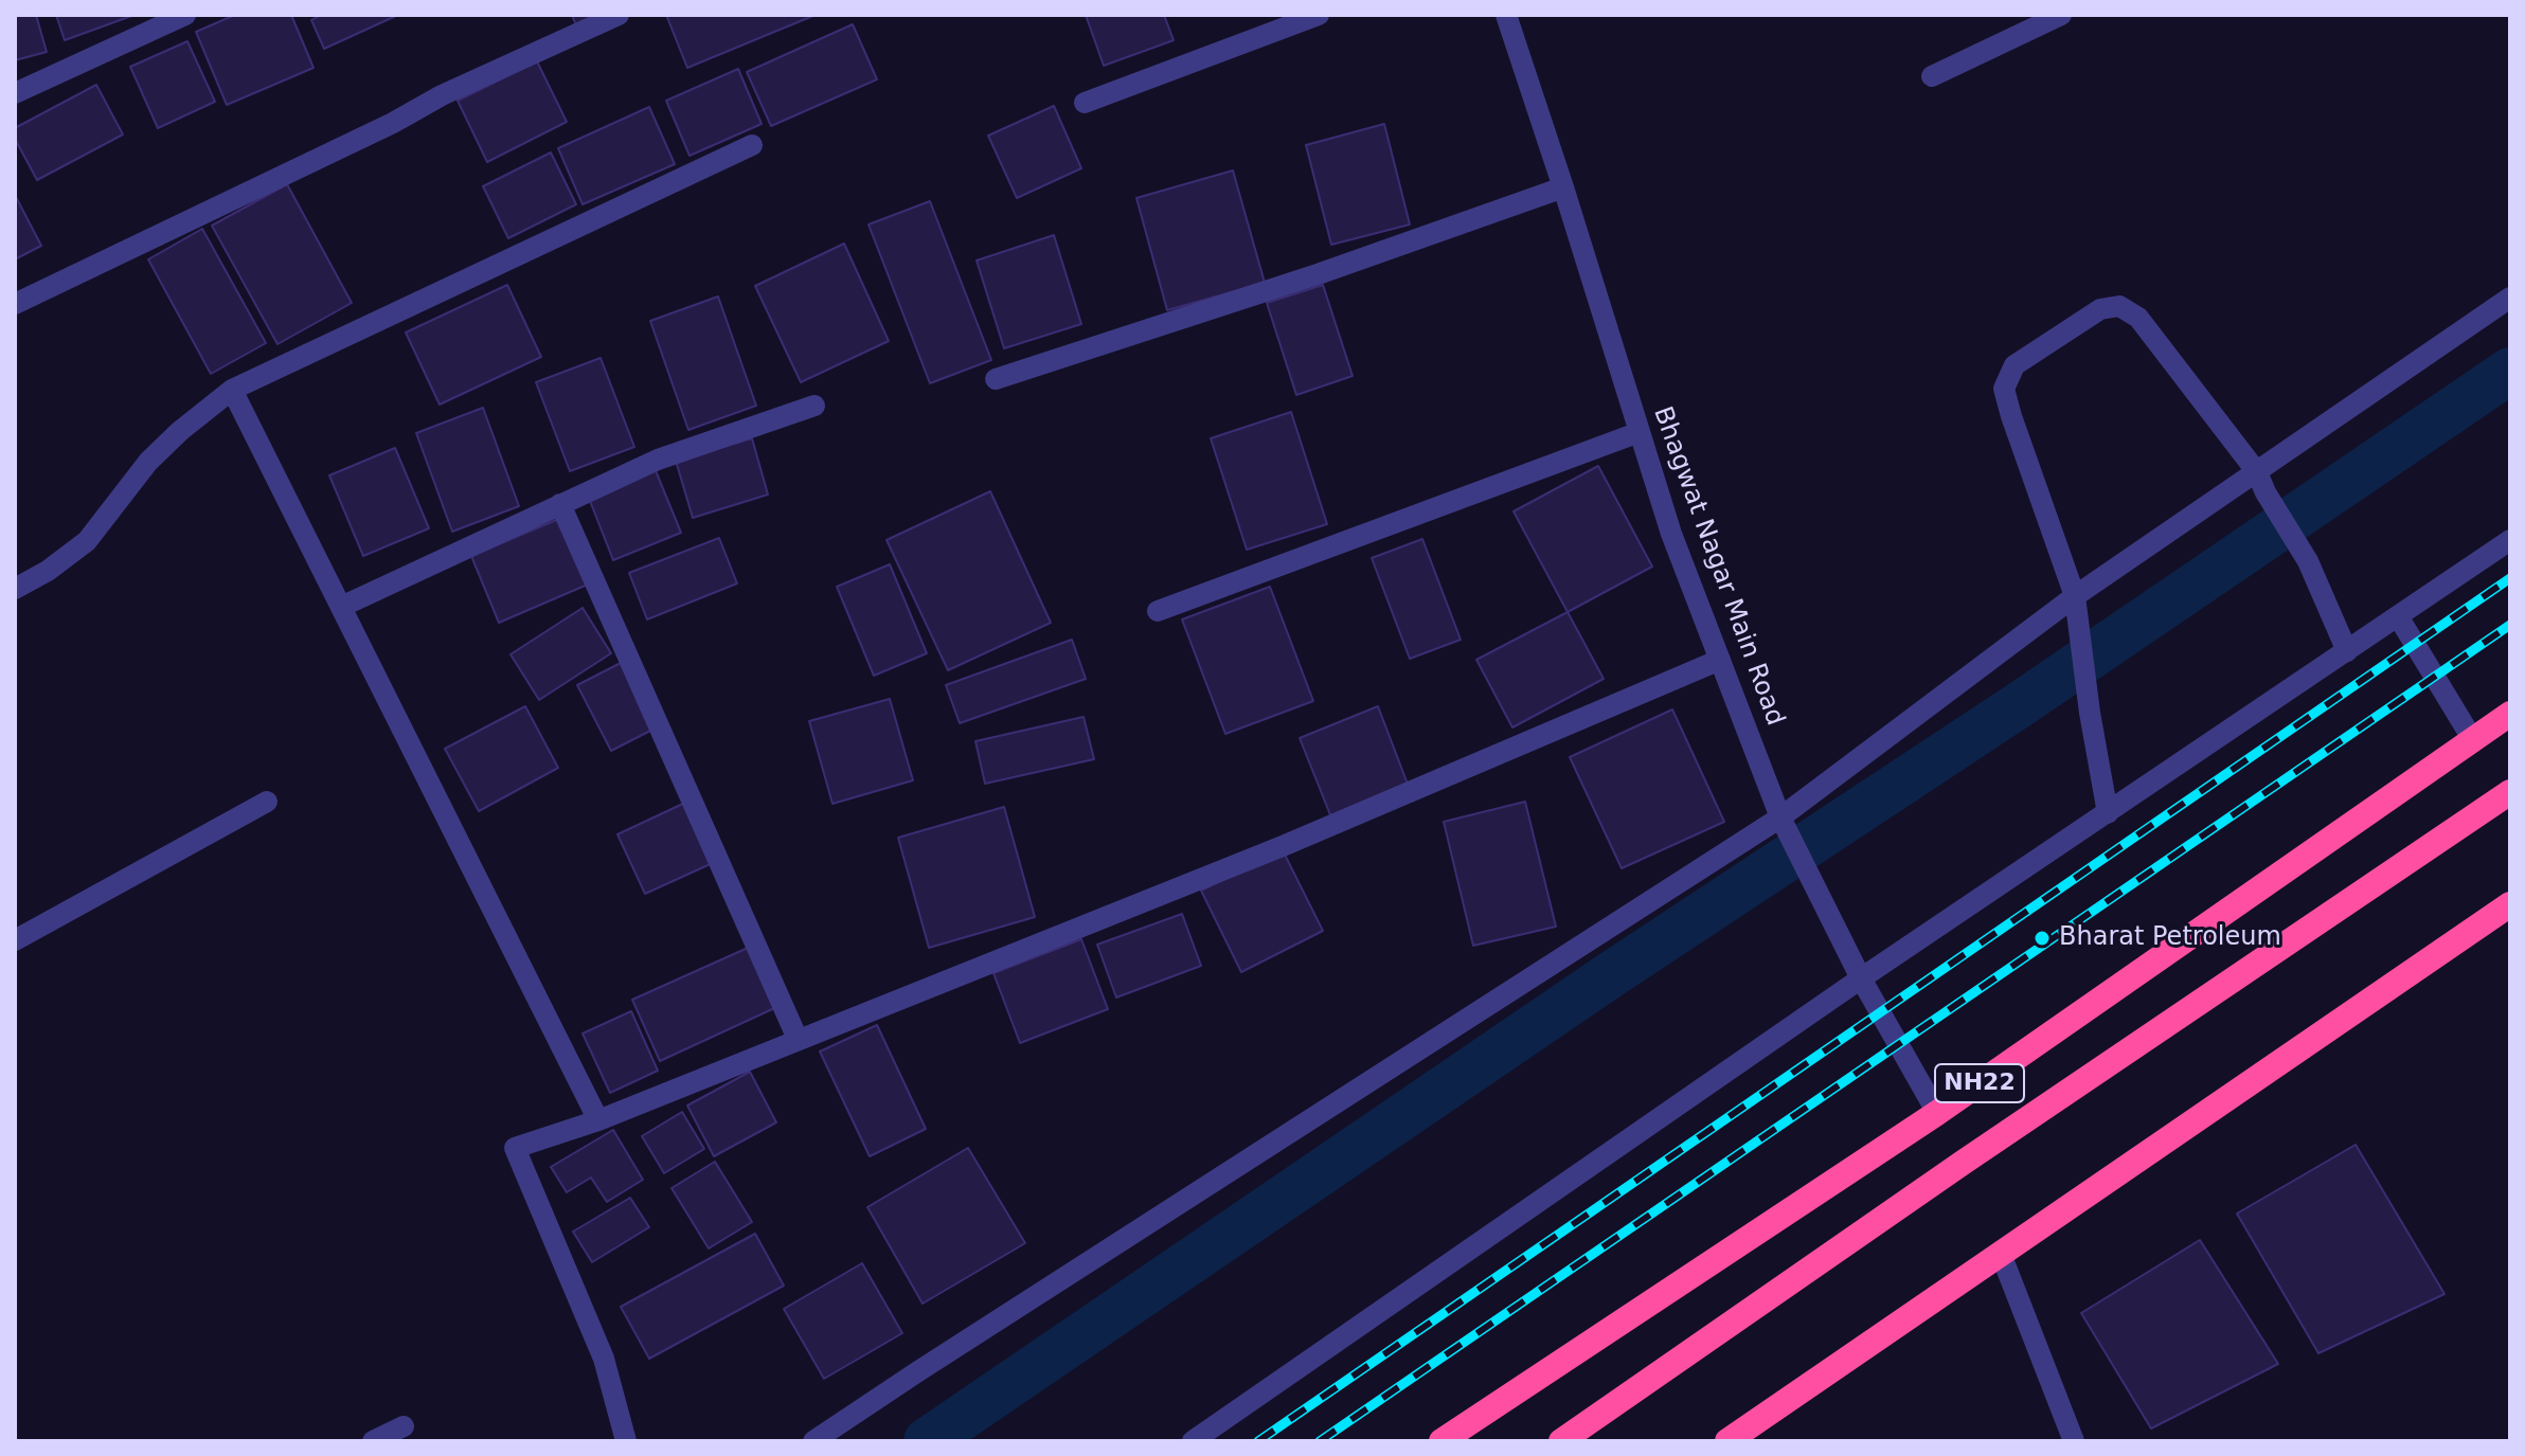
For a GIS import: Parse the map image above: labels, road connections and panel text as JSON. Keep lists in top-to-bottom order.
{
  "streets": {
    "highway": ["NH22"],
    "street": ["Bhagwat Nagar Main Road"]
  },
  "crossings": [
    ["Bhagwat Nagar Main Road", "NH22"]
  ],
  "places": ["Bharat Petroleum"]
}
